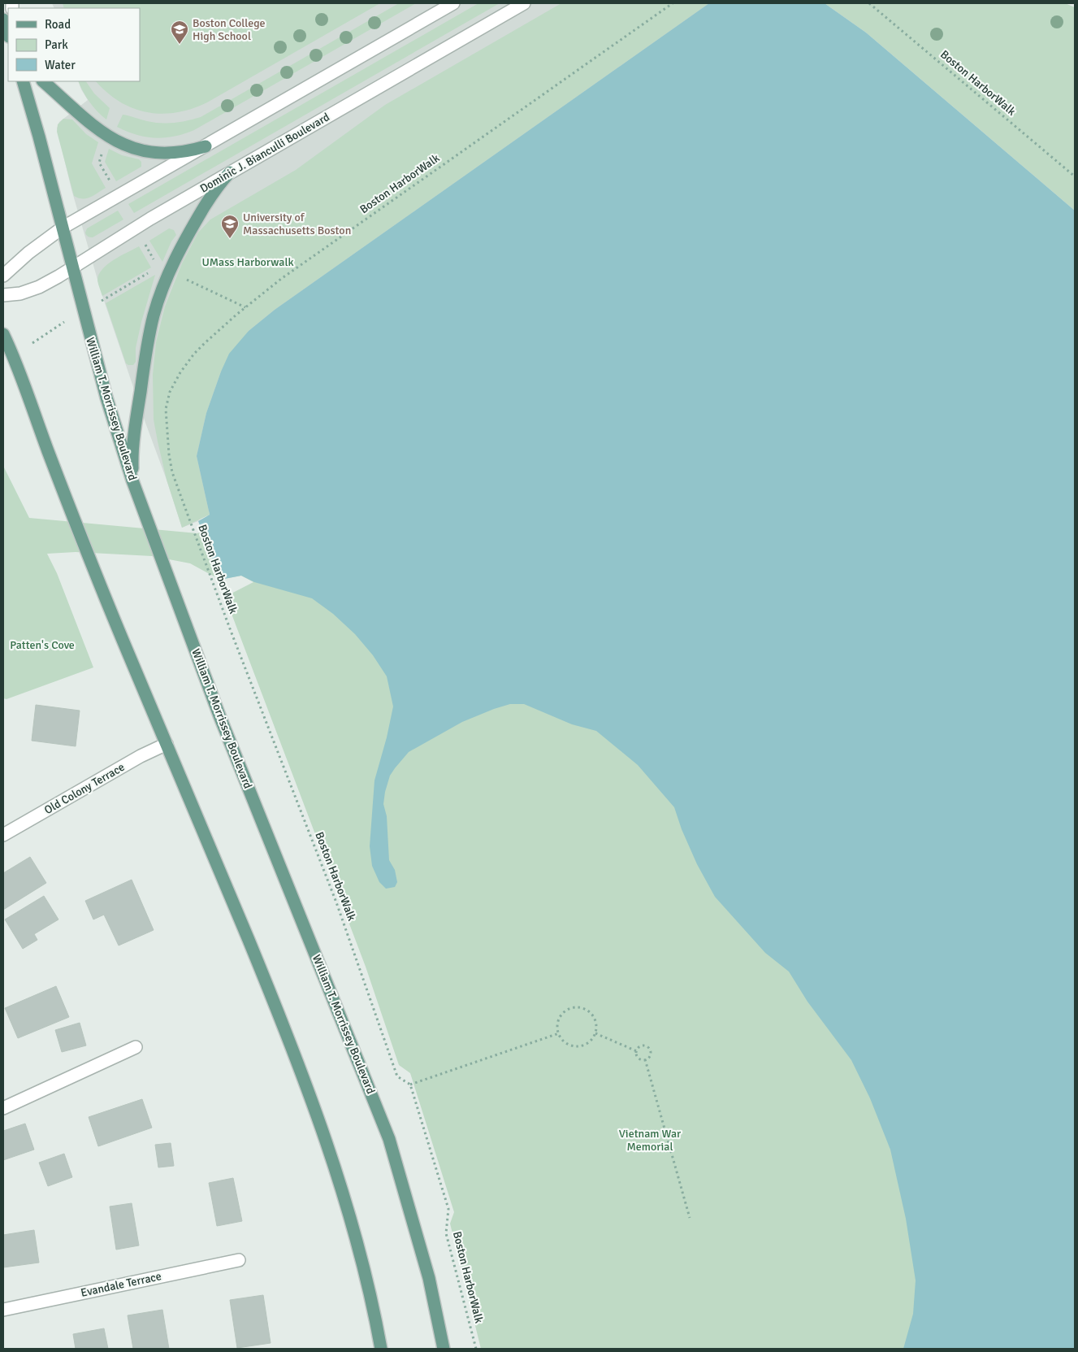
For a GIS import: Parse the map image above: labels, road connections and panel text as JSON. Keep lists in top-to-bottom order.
{
  "streets": {
    "main road": ["William T. Morrissey Boulevard"],
    "street": ["Dominic J. Bianculli Boulevard", "Old Colony Terrace", "Evandale Terrace"],
    "path": ["Boston HarborWalk"]
  },
  "crossings": [
    ["Dominic J. Bianculli Boulevard", "William T. Morrissey Boulevard"]
  ],
  "parks": ["UMass Harborwalk", "Patten's Cove", "Vietnam War Memorial"],
  "places": {
    "school or university": ["Boston College High School", "University of Massachusetts Boston"]
  },
  "legend": ["Road", "Park", "Water"]
}
